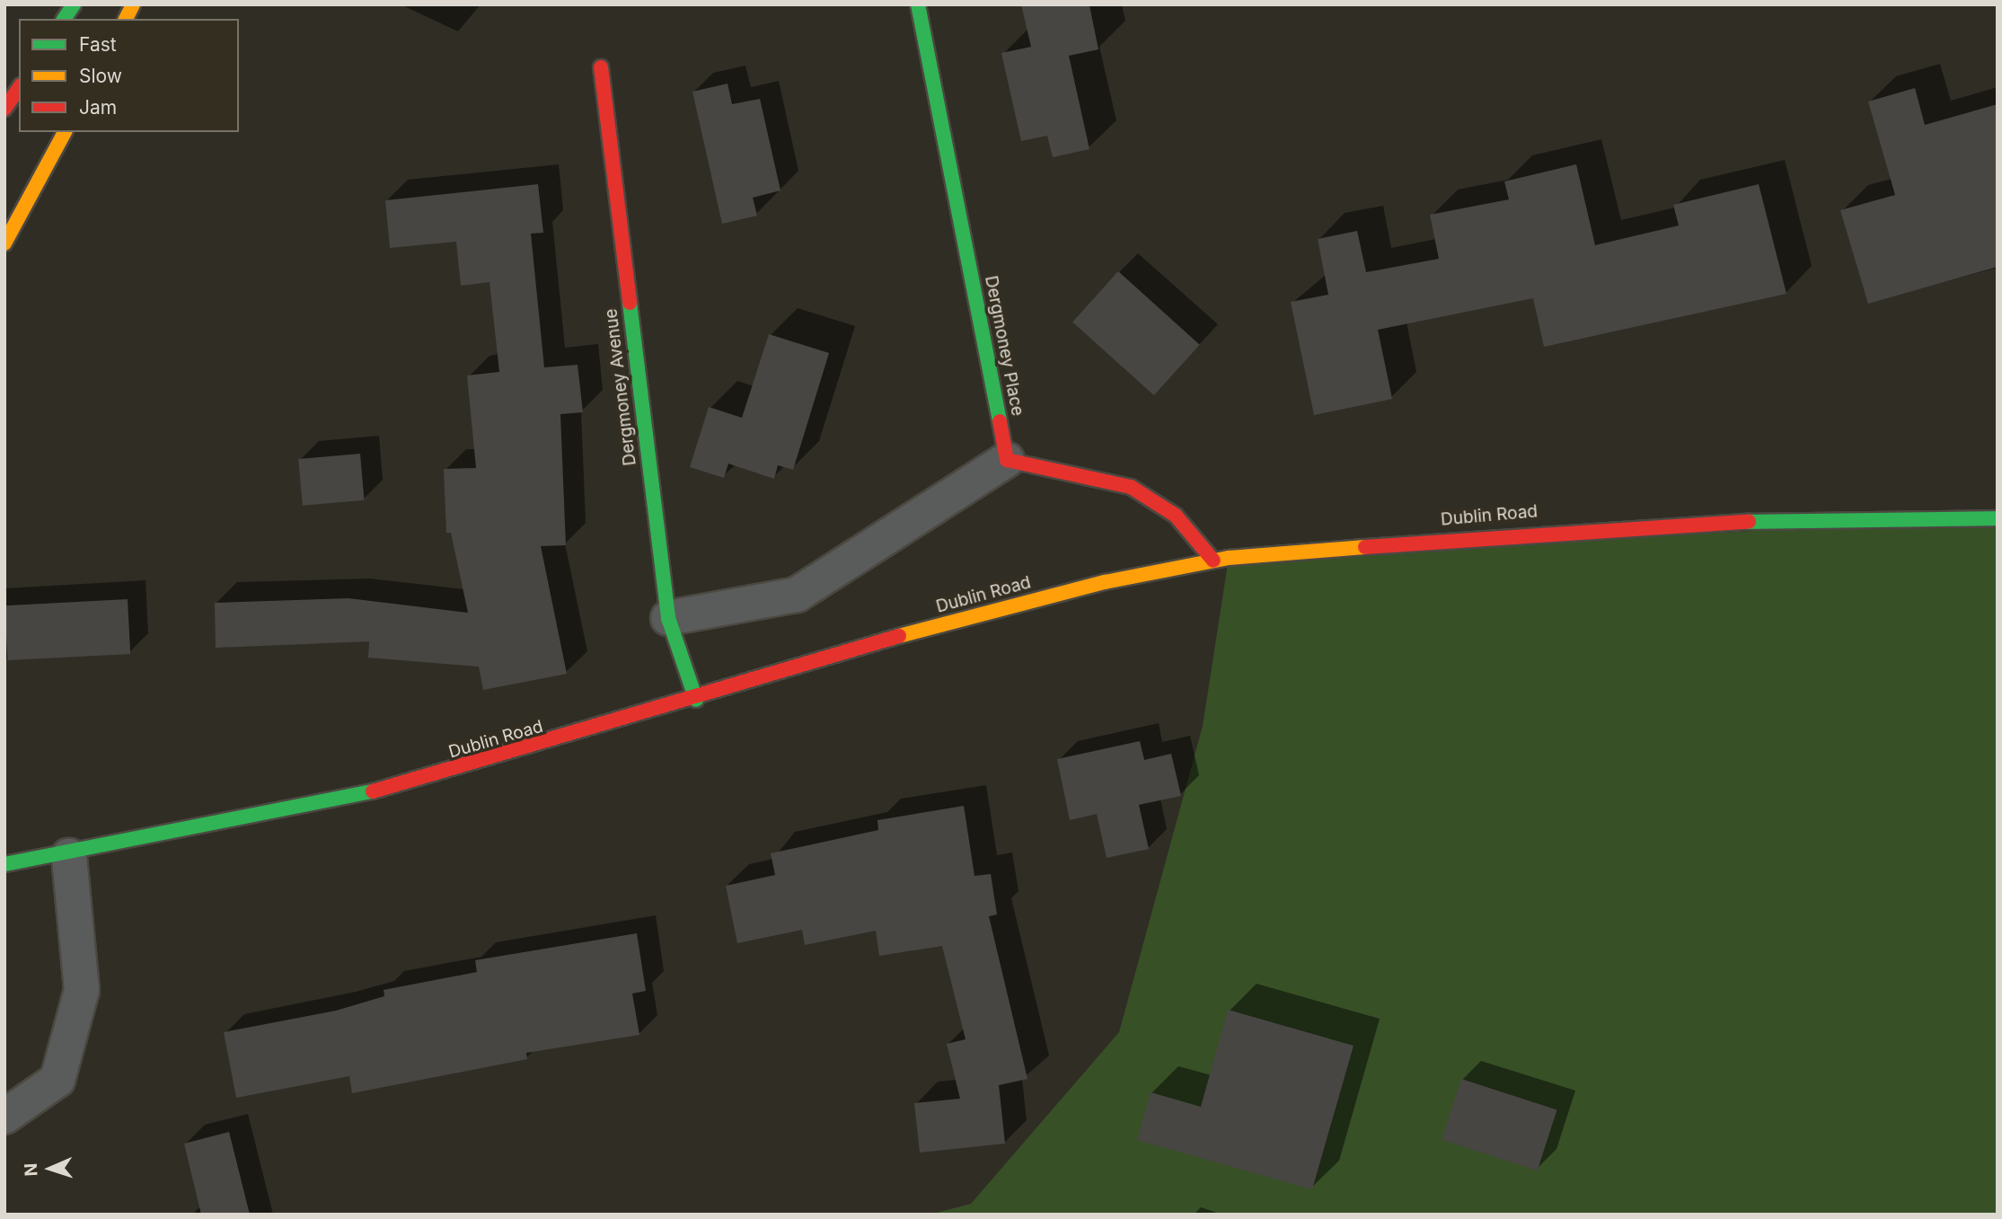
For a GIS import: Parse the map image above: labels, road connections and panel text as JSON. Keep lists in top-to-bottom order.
{
  "streets": {
    "main road": ["Dergmoney Place", "Dergmoney Avenue", "Dublin Road"]
  },
  "crossings": [
    ["Dergmoney Avenue", "Dublin Road"]
  ],
  "legend": ["Fast", "Slow", "Jam"],
  "north": "left"
}
